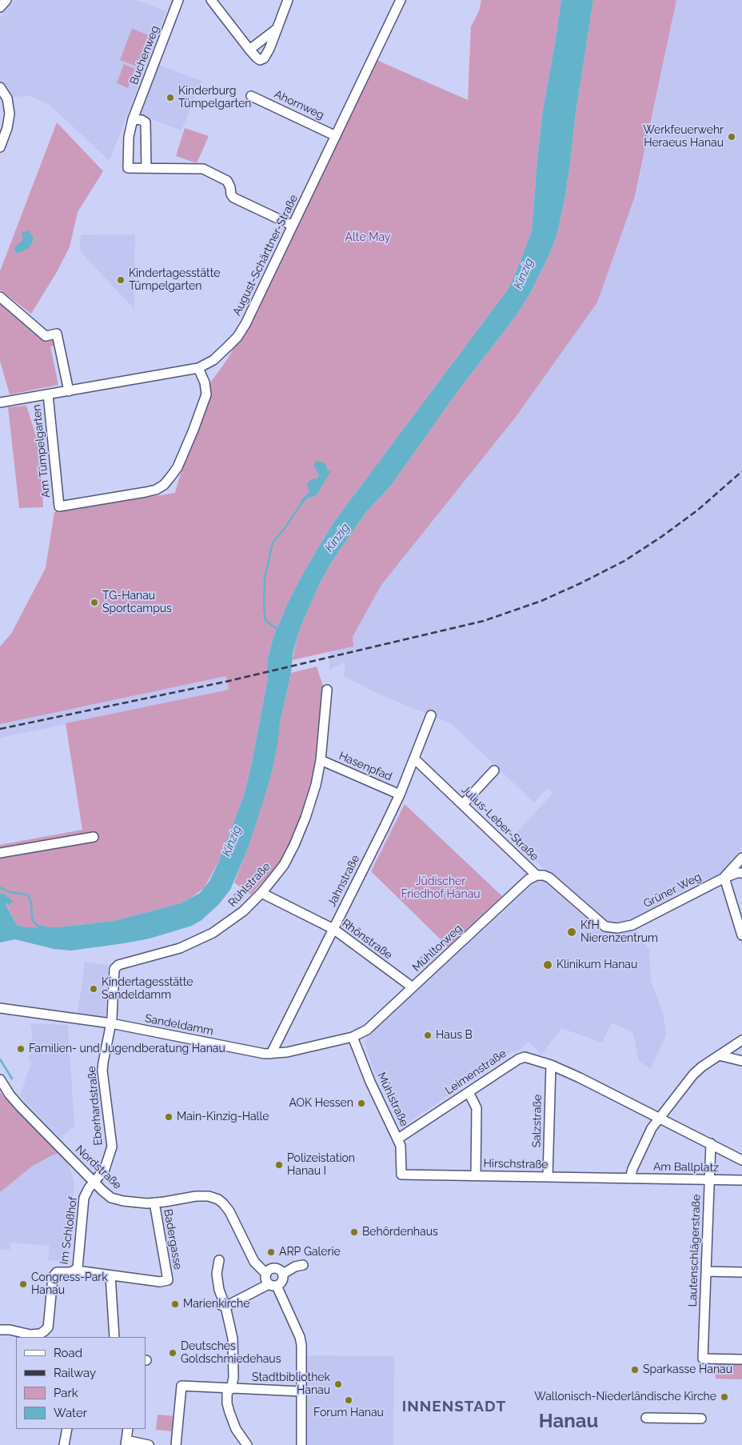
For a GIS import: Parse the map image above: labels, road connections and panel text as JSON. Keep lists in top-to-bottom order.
{
  "streets": {
    "street": [
      "Buchenweg",
      "Ahornweg",
      "August-Schärttner-Straße",
      "Am Tümpelgarten",
      "Hasenpfad",
      "Julius-Leber-Straße",
      "Jahnstraße",
      "Rühlstraße",
      "Grüner Weg",
      "Rhönstraße",
      "Mühltorweg",
      "Sandeldamm",
      "Leimenstraße",
      "Mühlstraße",
      "Eberhardstraße",
      "Salzstraße",
      "Hirschstraße",
      "Nordstraße",
      "Am Ballplatz",
      "Im Schloßhof",
      "Badergasse",
      "Lautenschlägerstraße"
    ]
  },
  "crossings": [
    ["Ahornweg", "August-Schärttner-Straße"],
    ["August-Schärttner-Straße", "Am Tümpelgarten"],
    ["Hasenpfad", "Jahnstraße"],
    ["Hasenpfad", "Rühlstraße"],
    ["Julius-Leber-Straße", "Jahnstraße"],
    ["Julius-Leber-Straße", "Grüner Weg"],
    ["Julius-Leber-Straße", "Mühltorweg"],
    ["Jahnstraße", "Rhönstraße"],
    ["Jahnstraße", "Sandeldamm"],
    ["Rühlstraße", "Rhönstraße"],
    ["Rühlstraße", "Sandeldamm"],
    ["Rühlstraße", "Eberhardstraße"],
    ["Rhönstraße", "Mühltorweg"],
    ["Mühltorweg", "Sandeldamm"],
    ["Mühltorweg", "Mühlstraße"],
    ["Sandeldamm", "Mühlstraße"],
    ["Sandeldamm", "Eberhardstraße"],
    ["Leimenstraße", "Mühlstraße"],
    ["Leimenstraße", "Salzstraße"],
    ["Leimenstraße", "Lautenschlägerstraße"],
    ["Mühlstraße", "Hirschstraße"],
    ["Eberhardstraße", "Nordstraße"],
    ["Eberhardstraße", "Im Schloßhof"],
    ["Salzstraße", "Hirschstraße"],
    ["Hirschstraße", "Am Ballplatz"],
    ["Nordstraße", "Im Schloßhof"],
    ["Nordstraße", "Badergasse"],
    ["Am Ballplatz", "Lautenschlägerstraße"]
  ],
  "districts": ["INNENSTADT", "Hanau"],
  "water": ["Kinzig"],
  "parks": ["Alte May", "Jüdischer Friedhof Hanau"],
  "places": [
    "Kinderburg Tümpelgarten",
    "Werkfeuerwehr Heraeus Hanau",
    "Kindertagesstätte Tümpelgarten",
    "TG-Hanau Sportcampus",
    "KfH Nierenzentrum",
    "Klinikum Hanau",
    "Kindertagesstätte Sandeldamm",
    "Haus B",
    "Familien- und Jugendberatung Hanau",
    "AOK Hessen",
    "Main-Kinzig-Halle",
    "Polizeistation Hanau I",
    "Behördenhaus",
    "ARP Galerie",
    "Congress-Park Hanau",
    "Marienkirche",
    "Deutsches Goldschmiedehaus",
    "Sparkasse Hanau",
    "Stadtbibliothek Hanau",
    "Wallonisch-Niederländische Kirche",
    "Forum Hanau"
  ],
  "legend": [
    "Road",
    "Railway",
    "Park",
    "Water"
  ]
}
